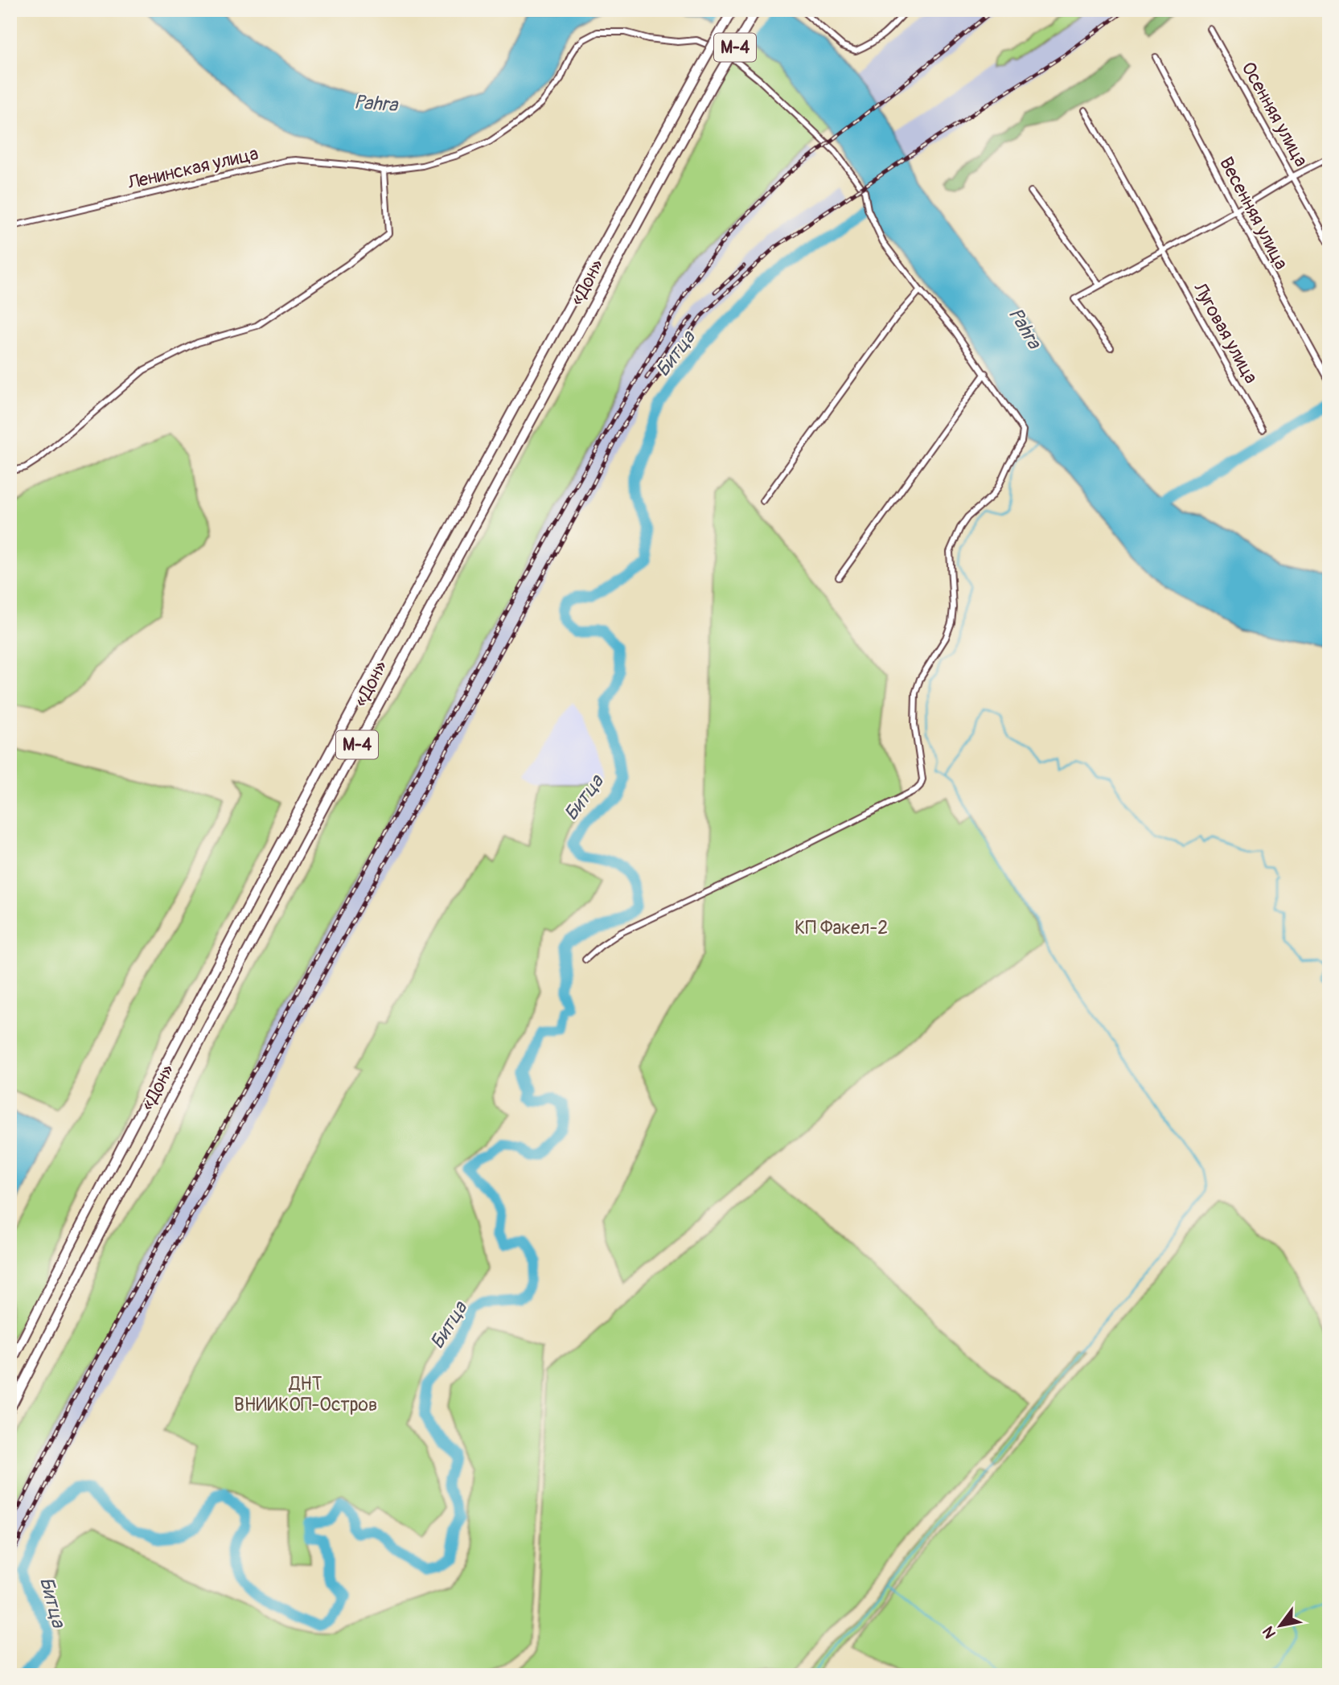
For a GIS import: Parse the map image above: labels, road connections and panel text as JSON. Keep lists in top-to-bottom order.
{
  "streets": {
    "highway": ["М-4", "«Дон»"],
    "street": [
      "Осенняя улица",
      "Ленинская улица",
      "Весенняя улица",
      "Луговая улица"
    ]
  },
  "water": ["Pahra", "Битца"],
  "parks": ["КП Факел-2", "ДНТ ВНИИКОП-Остров"],
  "north": "bottom left"
}
